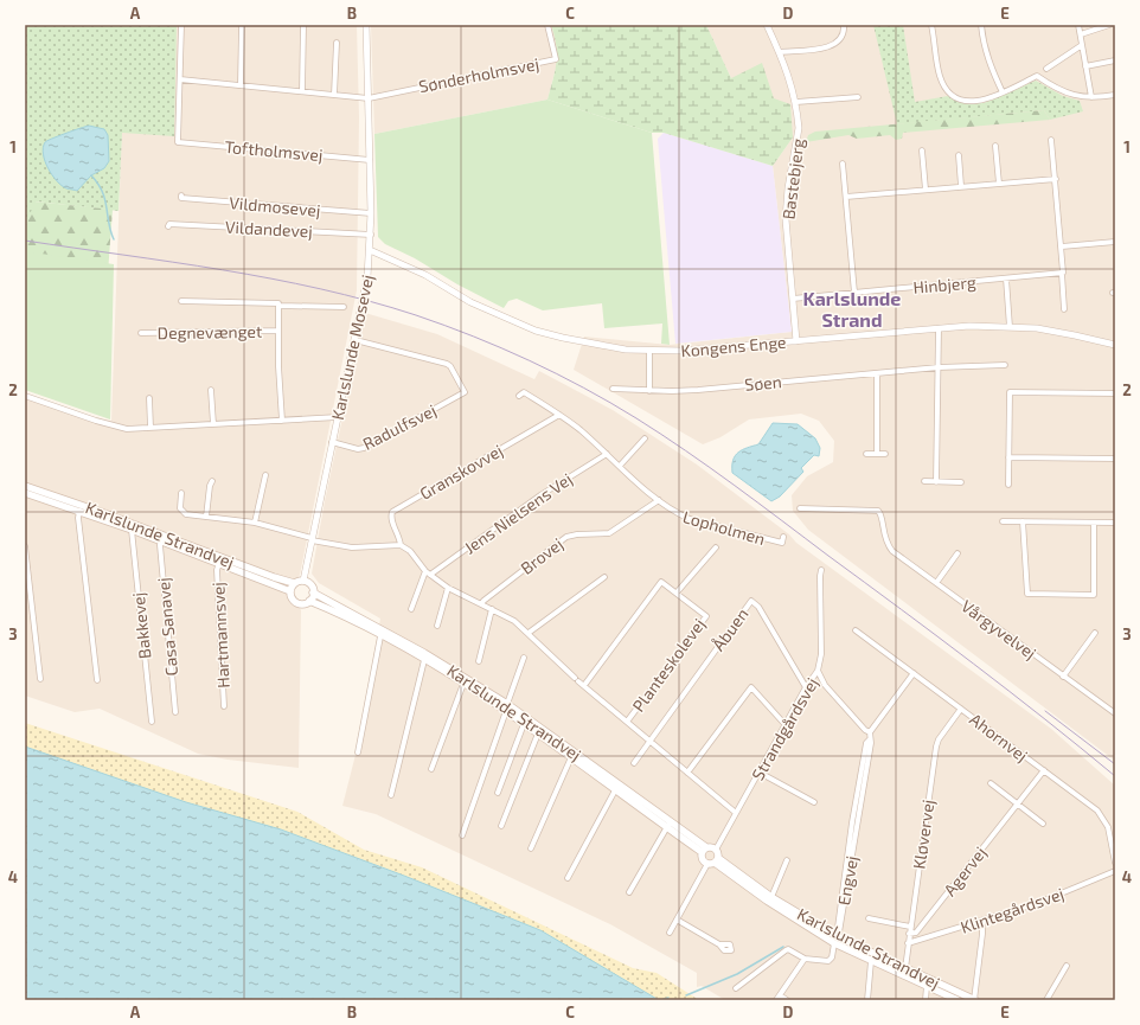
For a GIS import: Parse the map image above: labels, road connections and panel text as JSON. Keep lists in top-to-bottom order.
{
  "streets": {
    "main road": ["Karlslunde Strandvej"],
    "street": [
      "Sønderholmsvej",
      "Toftholmsvej",
      "Bastebjerg",
      "Vildmosevej",
      "Vildandevej",
      "Hinbjerg",
      "Degnevænget",
      "Kongens Enge",
      "Karlslunde Mosevej",
      "Søen",
      "Radulfsvej",
      "Granskovvej",
      "Jens Nielsens Vej",
      "Lopholmen",
      "Brovej",
      "Bakkevej",
      "Casa Sanavej",
      "Åbuen",
      "Vårgyvelvej",
      "Hartmannsvej",
      "Planteskolevej",
      "Strandgårdsvej",
      "Ahornvej",
      "Kløvervej",
      "Agervej",
      "Engvej",
      "Klintegårdsvej"
    ]
  },
  "crossings": [
    ["Sønderholmsvej", "Karlslunde Mosevej"],
    ["Toftholmsvej", "Karlslunde Mosevej"],
    ["Bastebjerg", "Hinbjerg"],
    ["Bastebjerg", "Kongens Enge"],
    ["Vildmosevej", "Karlslunde Mosevej"],
    ["Vildandevej", "Karlslunde Mosevej"],
    ["Kongens Enge", "Karlslunde Mosevej"],
    ["Karlslunde Mosevej", "Radulfsvej"],
    ["Karlslunde Mosevej", "Karlslunde Strandvej"],
    ["Granskovvej", "Lopholmen"],
    ["Jens Nielsens Vej", "Lopholmen"],
    ["Lopholmen", "Brovej"],
    ["Karlslunde Strandvej", "Bakkevej"],
    ["Karlslunde Strandvej", "Casa Sanavej"],
    ["Karlslunde Strandvej", "Hartmannsvej"],
    ["Karlslunde Strandvej", "Kløvervej"],
    ["Karlslunde Strandvej", "Engvej"],
    ["Åbuen", "Strandgårdsvej"],
    ["Ahornvej", "Kløvervej"],
    ["Ahornvej", "Agervej"],
    ["Kløvervej", "Agervej"],
    ["Kløvervej", "Klintegårdsvej"]
  ],
  "districts": ["Karlslunde Strand"],
  "grid": {
    "columns": [
      "A",
      "B",
      "C",
      "D",
      "E"
    ],
    "rows": [
      "1",
      "2",
      "3",
      "4"
    ]
  }
}
